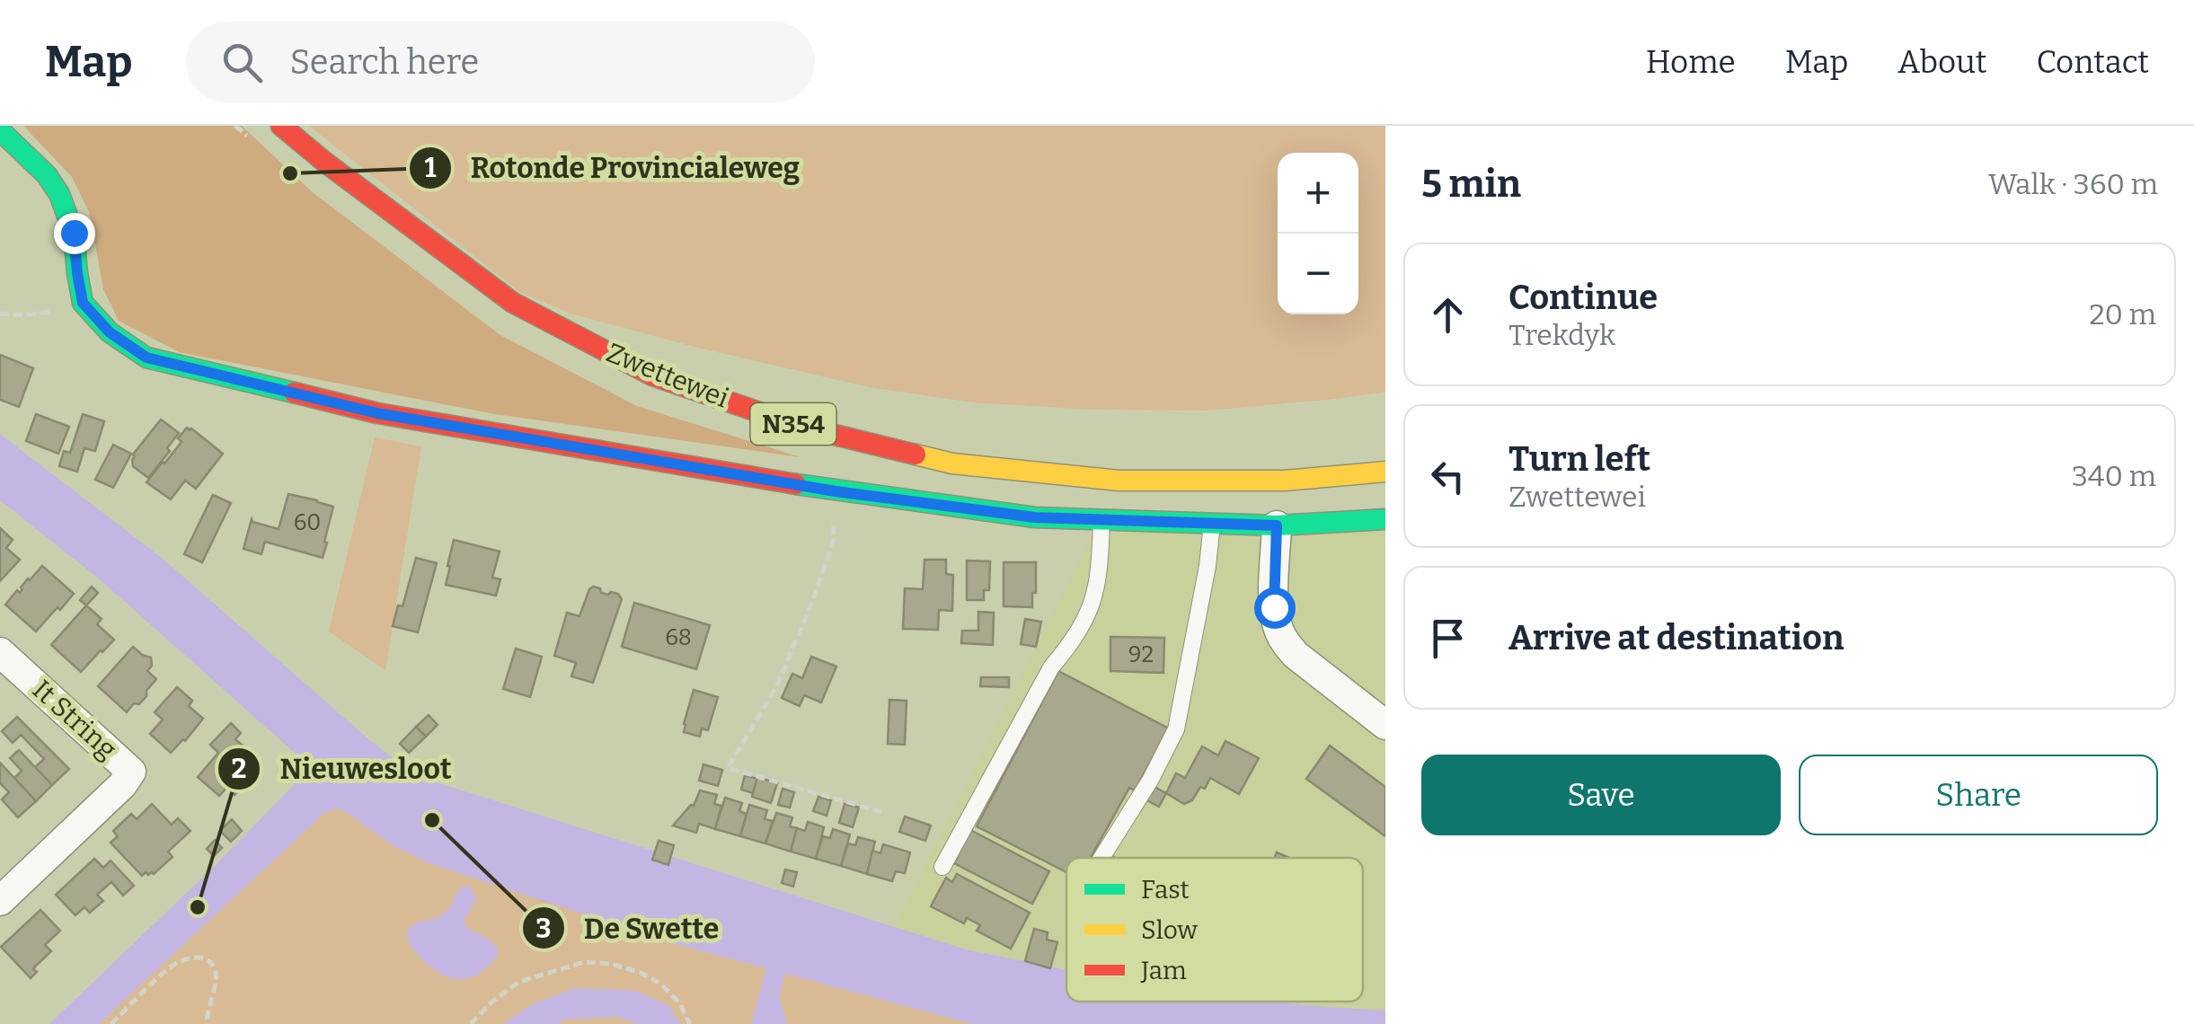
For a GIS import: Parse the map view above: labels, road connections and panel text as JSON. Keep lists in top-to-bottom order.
{
  "streets": {
    "street": ["Zwettewei", "N354", "It String"]
  },
  "places": ["Rotonde Provincialeweg", "De Swette", "Nieuwesloot"],
  "house_numbers": ["60", "68", "92"],
  "legend": ["Fast", "Slow", "Jam"],
  "page": {
    "header": "Map",
    "search": "Search here",
    "nav": [
      "Home",
      "Map",
      "About",
      "Contact"
    ],
    "heading": ["5 min", "Walk · 360 m"],
    "map_buttons": ["+", "−"],
    "list": [
      ["Continue", "Trekdyk", "20 m"],
      ["Turn left", "Zwettewei", "340 m"],
      "Arrive at destination"
    ],
    "buttons": ["Save", "Share"]
  }
}
